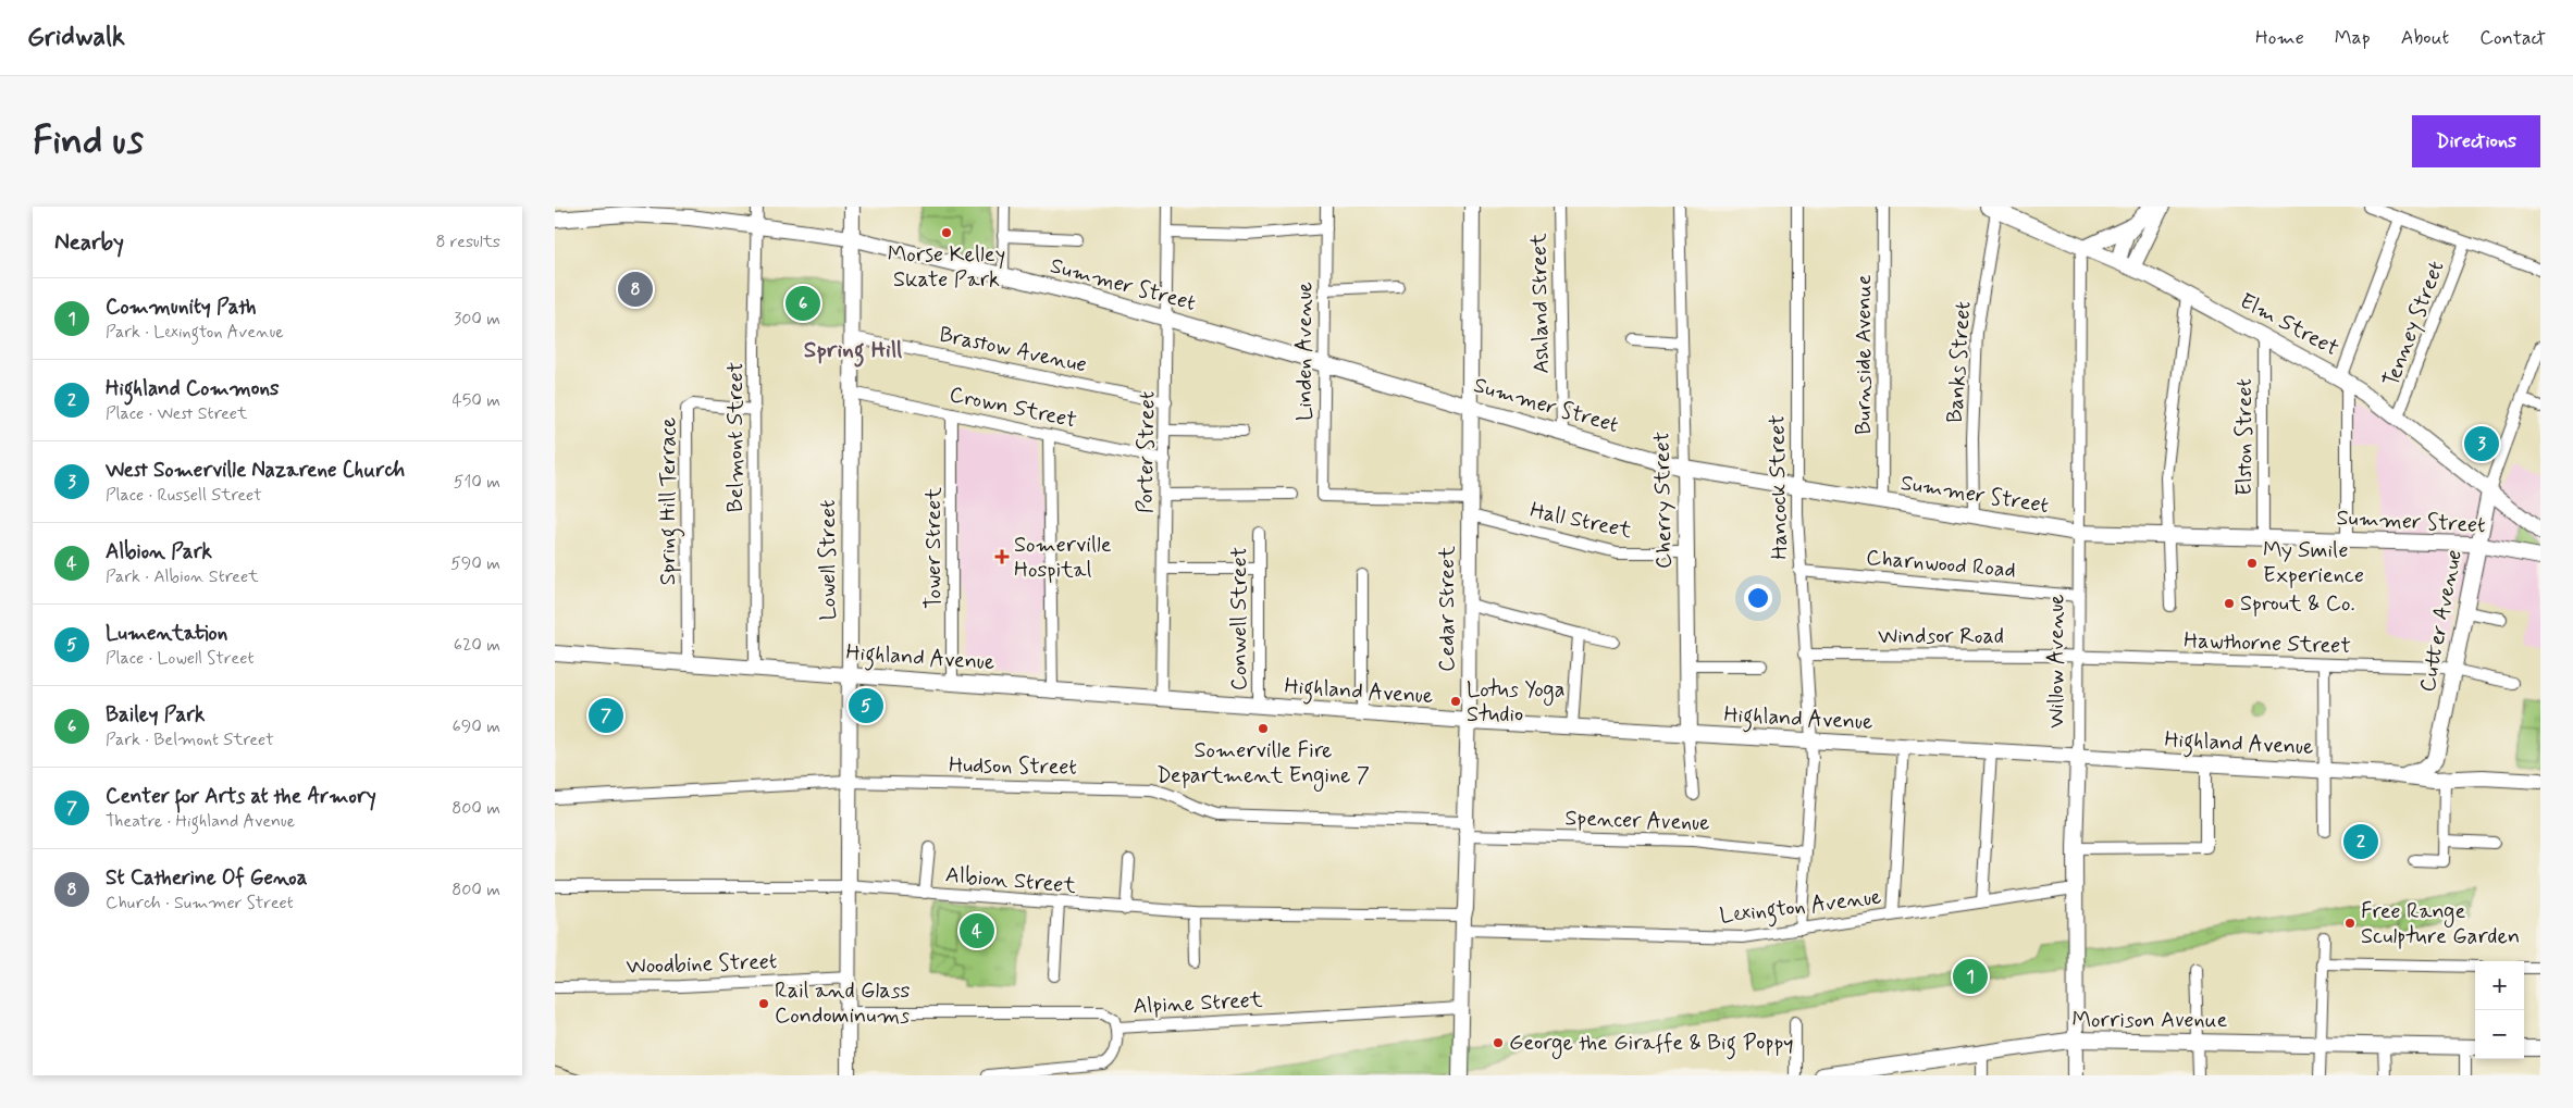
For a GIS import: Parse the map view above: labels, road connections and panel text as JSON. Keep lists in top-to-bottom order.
{
  "streets": {
    "main road": [
      "Summer Street",
      "Elm Street",
      "Cherry Street",
      "Lowell Street",
      "Cedar Street",
      "Cutter Avenue",
      "Highland Avenue",
      "Willow Avenue",
      "Morrison Avenue"
    ],
    "street": [
      "Ashland Street",
      "Tenney Street",
      "Brastow Avenue",
      "Linden Avenue",
      "Burnside Avenue",
      "Banks Street",
      "Crown Street",
      "Belmont Street",
      "Elston Street",
      "Porter Street",
      "Hancock Street",
      "Spring Hill Terrace",
      "Hall Street",
      "Tower Street",
      "Charnwood Road",
      "Conwell Street",
      "Windsor Road",
      "Hawthorne Street",
      "Hudson Street",
      "Spencer Avenue",
      "Albion Street",
      "Lexington Avenue",
      "Woodbine Street",
      "Alpine Street"
    ]
  },
  "crossings": [
    ["Summer Street", "Ashland Street"],
    ["Summer Street", "Linden Avenue"],
    ["Summer Street", "Burnside Avenue"],
    ["Summer Street", "Banks Street"],
    ["Summer Street", "Belmont Street"],
    ["Summer Street", "Elston Street"],
    ["Summer Street", "Porter Street"],
    ["Summer Street", "Hancock Street"],
    ["Summer Street", "Cherry Street"],
    ["Summer Street", "Lowell Street"],
    ["Summer Street", "Cedar Street"],
    ["Summer Street", "Cutter Avenue"],
    ["Summer Street", "Willow Avenue"],
    ["Tenney Street", "Elm Street"],
    ["Elm Street", "Banks Street"],
    ["Elm Street", "Elston Street"],
    ["Elm Street", "Cutter Avenue"],
    ["Elm Street", "Willow Avenue"],
    ["Brastow Avenue", "Porter Street"],
    ["Brastow Avenue", "Lowell Street"],
    ["Linden Avenue", "Cedar Street"],
    ["Crown Street", "Porter Street"],
    ["Crown Street", "Tower Street"],
    ["Crown Street", "Lowell Street"],
    ["Belmont Street", "Spring Hill Terrace"],
    ["Belmont Street", "Highland Avenue"],
    ["Porter Street", "Highland Avenue"],
    ["Hancock Street", "Charnwood Road"],
    ["Hancock Street", "Windsor Road"],
    ["Hancock Street", "Highland Avenue"],
    ["Hancock Street", "Spencer Avenue"],
    ["Hancock Street", "Lexington Avenue"],
    ["Cherry Street", "Hall Street"],
    ["Cherry Street", "Highland Avenue"],
    ["Spring Hill Terrace", "Highland Avenue"],
    ["Hall Street", "Cedar Street"],
    ["Tower Street", "Highland Avenue"],
    ["Lowell Street", "Highland Avenue"],
    ["Lowell Street", "Hudson Street"],
    ["Lowell Street", "Albion Street"],
    ["Lowell Street", "Woodbine Street"],
    ["Lowell Street", "Alpine Street"],
    ["Charnwood Road", "Willow Avenue"],
    ["Cedar Street", "Highland Avenue"],
    ["Cedar Street", "Hudson Street"],
    ["Cedar Street", "Spencer Avenue"],
    ["Cedar Street", "Albion Street"],
    ["Cedar Street", "Lexington Avenue"],
    ["Cedar Street", "Alpine Street"],
    ["Conwell Street", "Highland Avenue"],
    ["Cutter Avenue", "Hawthorne Street"],
    ["Cutter Avenue", "Highland Avenue"],
    ["Windsor Road", "Hawthorne Street"],
    ["Windsor Road", "Willow Avenue"],
    ["Hawthorne Street", "Willow Avenue"],
    ["Highland Avenue", "Willow Avenue"],
    ["Willow Avenue", "Lexington Avenue"],
    ["Willow Avenue", "Morrison Avenue"],
    ["Hudson Street", "Spencer Avenue"],
    ["Albion Street", "Lexington Avenue"]
  ],
  "districts": ["Spring Hill"],
  "places": {
    "other": [
      "Morse Kelley Skate Park",
      "My Smile Experience",
      "Sprout & Co.",
      "Lotus Yoga Studio",
      "Somerville Fire Department Engine 7",
      "Free Range Sculpture Garden",
      "Rail and Glass Condominums",
      "George the Giraffe & Big Poppy"
    ],
    "health": ["Somerville Hospital"]
  },
  "page": {
    "header": "Gridwalk",
    "nav": [
      "Home",
      "Map",
      "About",
      "Contact"
    ],
    "buttons": "Directions",
    "title": "Find us",
    "heading": ["Nearby", "8 results"],
    "pins": [
      "8",
      "6",
      "3",
      "5",
      "7",
      "2",
      "4",
      "1"
    ],
    "list": [
      {
        "mark": "1",
        "name": "Community Path",
        "note": "Park · Lexington Avenue",
        "value": "300 m"
      },
      {
        "mark": "2",
        "name": "Highland Commons",
        "note": "Place · West Street",
        "value": "450 m"
      },
      {
        "mark": "3",
        "name": "West Somerville Nazarene Church",
        "note": "Place · Russell Street",
        "value": "510 m"
      },
      {
        "mark": "4",
        "name": "Albion Park",
        "note": "Park · Albion Street",
        "value": "590 m"
      },
      {
        "mark": "5",
        "name": "Lumentation",
        "note": "Place · Lowell Street",
        "value": "620 m"
      },
      {
        "mark": "6",
        "name": "Bailey Park",
        "note": "Park · Belmont Street",
        "value": "690 m"
      },
      {
        "mark": "7",
        "name": "Center for Arts at the Armory",
        "note": "Theatre · Highland Avenue",
        "value": "800 m"
      },
      {
        "mark": "8",
        "name": "St Catherine Of Genoa",
        "note": "Church · Summer Street",
        "value": "800 m"
      }
    ],
    "map_buttons": ["+", "−"]
  }
}
